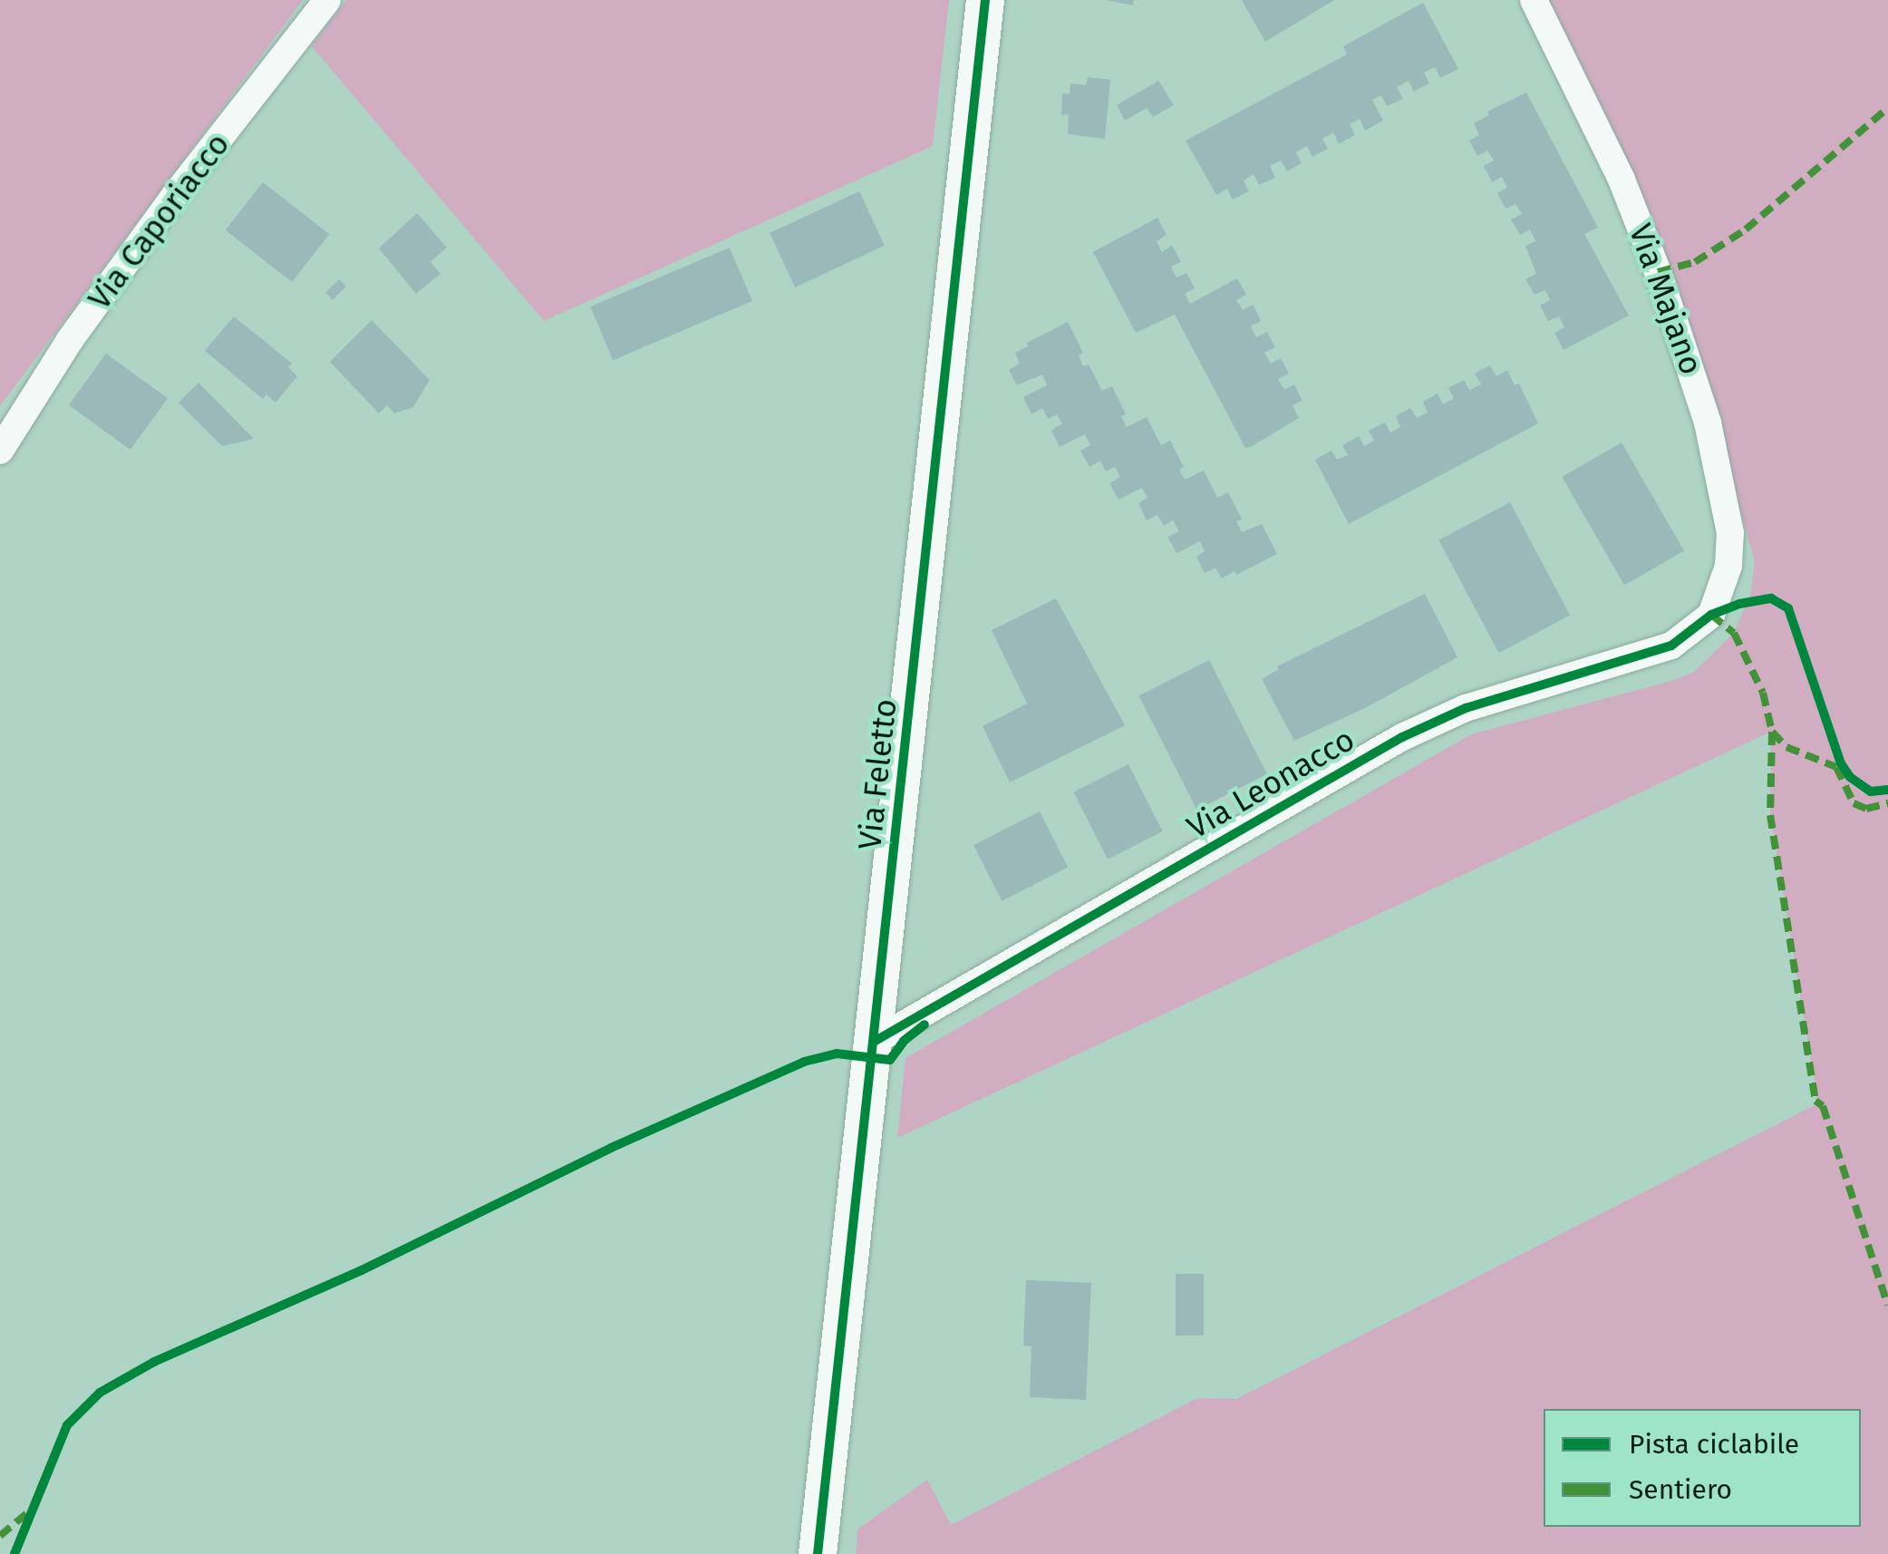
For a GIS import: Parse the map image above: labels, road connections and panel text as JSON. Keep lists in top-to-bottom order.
{
  "streets": {
    "street": [
      "Via Caporiacco",
      "Via Majano",
      "Via Feletto",
      "Via Leonacco"
    ]
  },
  "crossings": [
    ["Via Majano", "Via Leonacco"],
    ["Via Feletto", "Via Leonacco"]
  ],
  "legend": ["Pista ciclabile", "Sentiero"]
}
